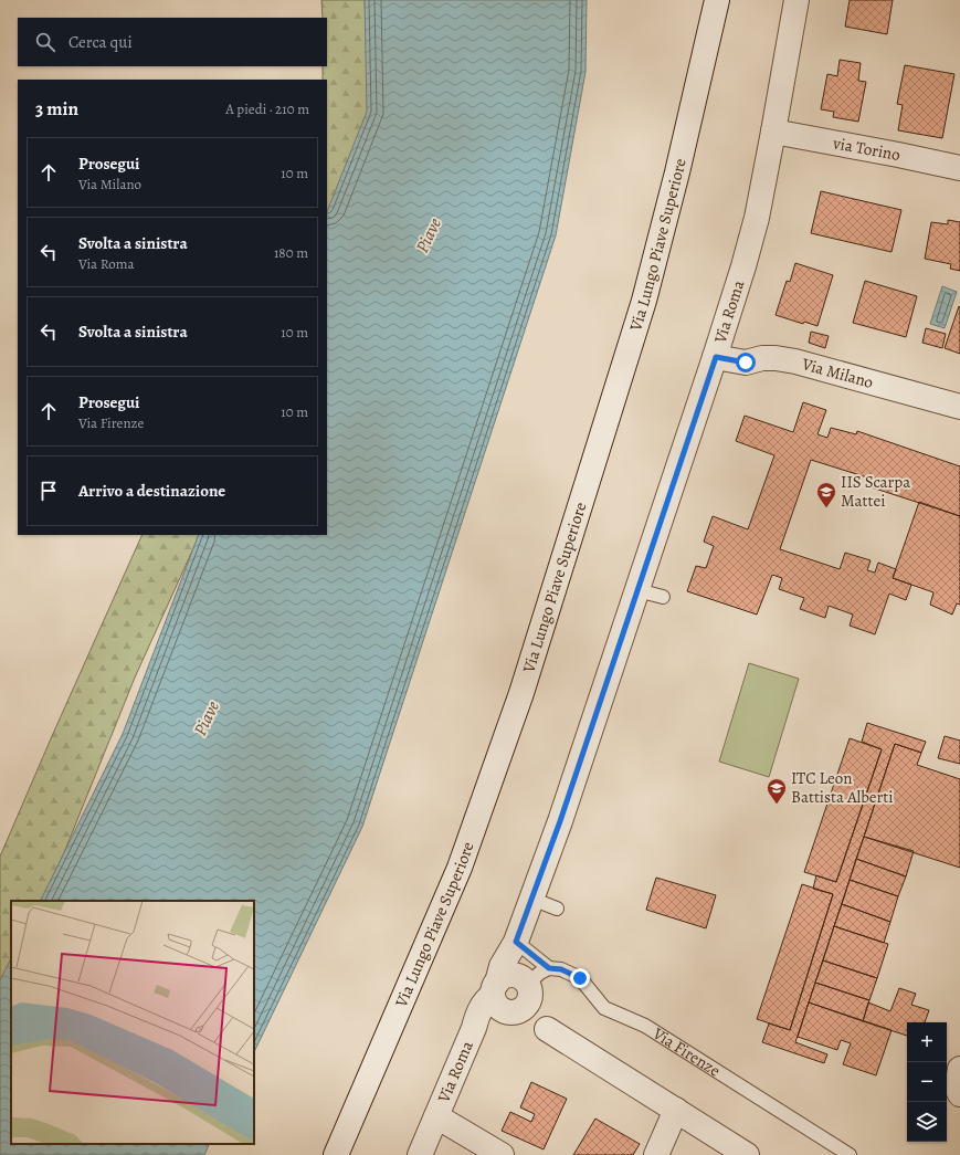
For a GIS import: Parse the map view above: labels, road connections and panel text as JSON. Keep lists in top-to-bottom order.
{
  "streets": {
    "street": [
      "via Torino",
      "Via Lungo Piave Superiore",
      "Via Roma",
      "Via Milano"
    ],
    "lane": ["Via Firenze"]
  },
  "crossings": [
    ["via Torino", "Via Roma"],
    ["Via Roma", "Via Milano"]
  ],
  "water": ["Piave"],
  "places": {
    "school or university": ["IIS Scarpa Mattei", "ITC Leon Battista Alberti"]
  },
  "page": {
    "search": "Cerca qui",
    "heading": ["3 min", "A piedi · 210 m"],
    "list": [
      ["Prosegui", "Via Milano", "10 m"],
      ["Svolta a sinistra", "Via Roma", "180 m"],
      ["Svolta a sinistra", "10 m"],
      ["Prosegui", "Via Firenze", "10 m"],
      "Arrivo a destinazione"
    ],
    "map_buttons": ["+", "−"]
  }
}
